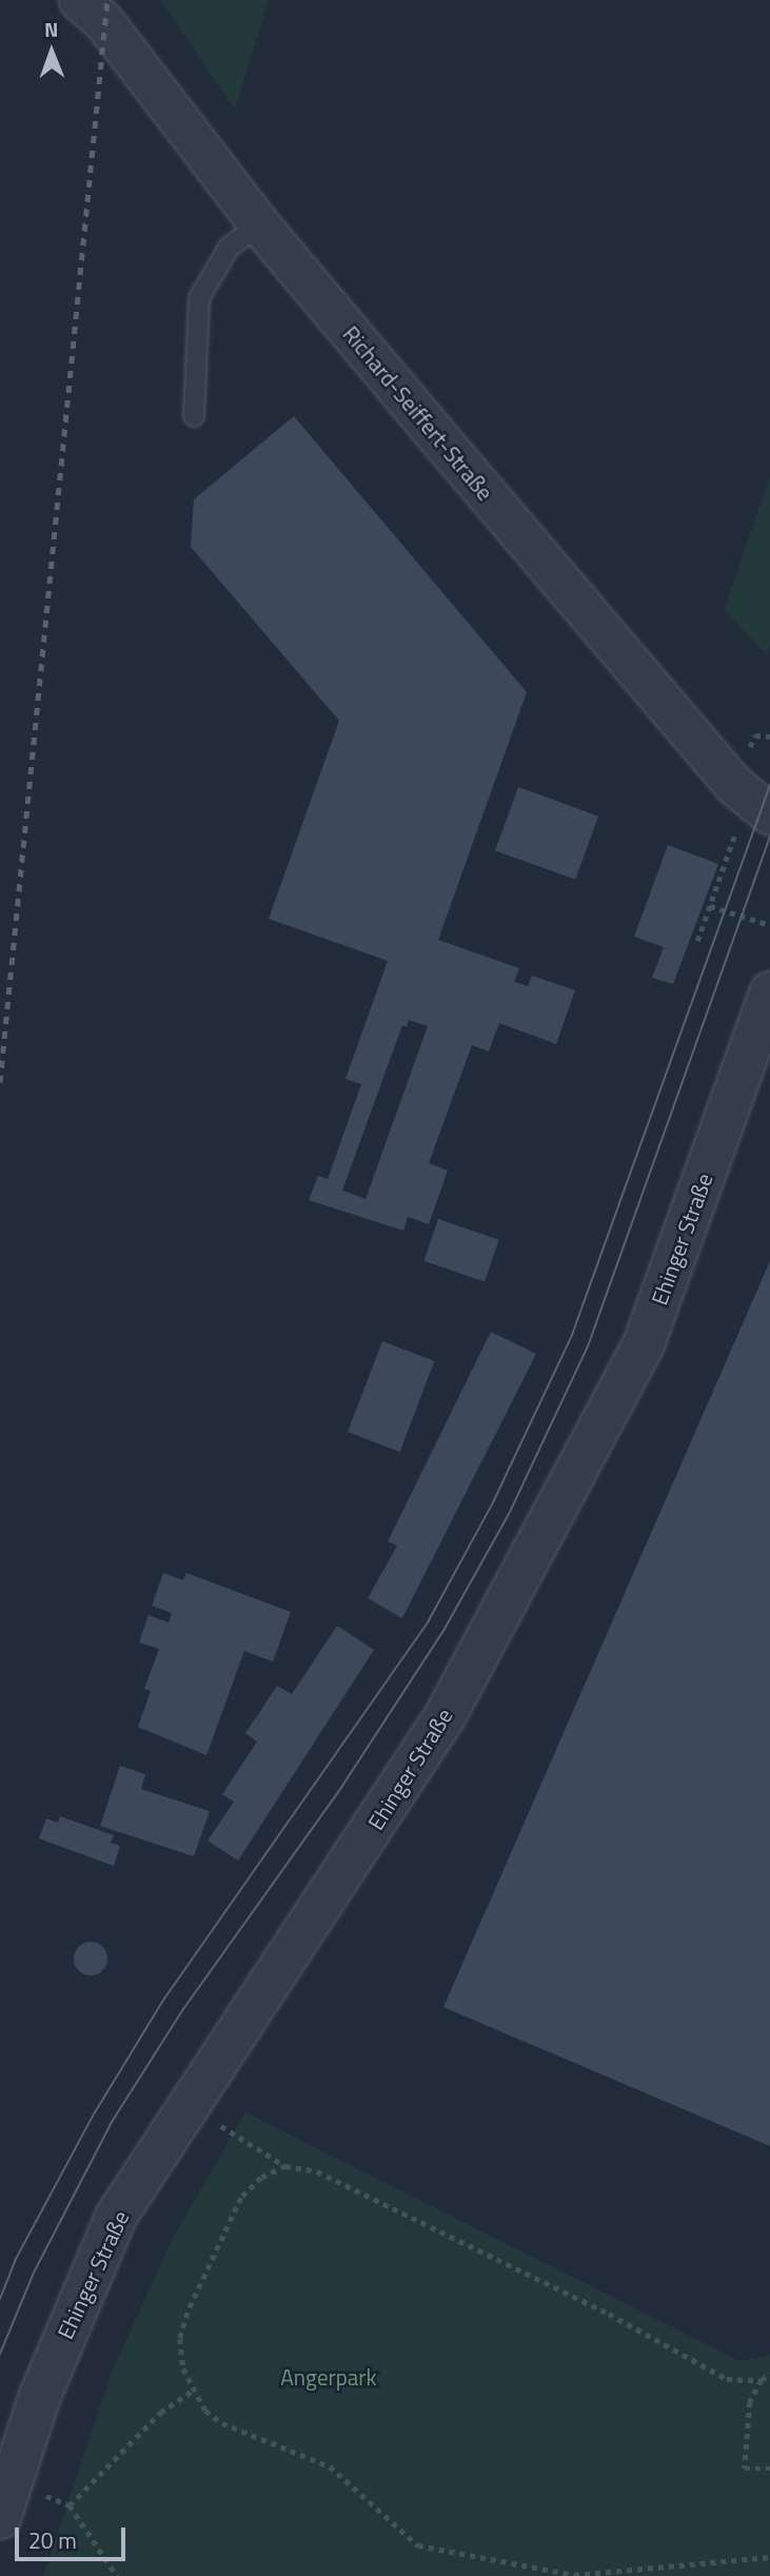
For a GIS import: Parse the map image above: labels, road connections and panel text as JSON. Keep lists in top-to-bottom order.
{
  "streets": {
    "street": ["Richard-Seiffert-Straße", "Ehinger Straße"]
  },
  "parks": ["Angerpark"],
  "scale_bar": "20 m",
  "north": "top"
}
